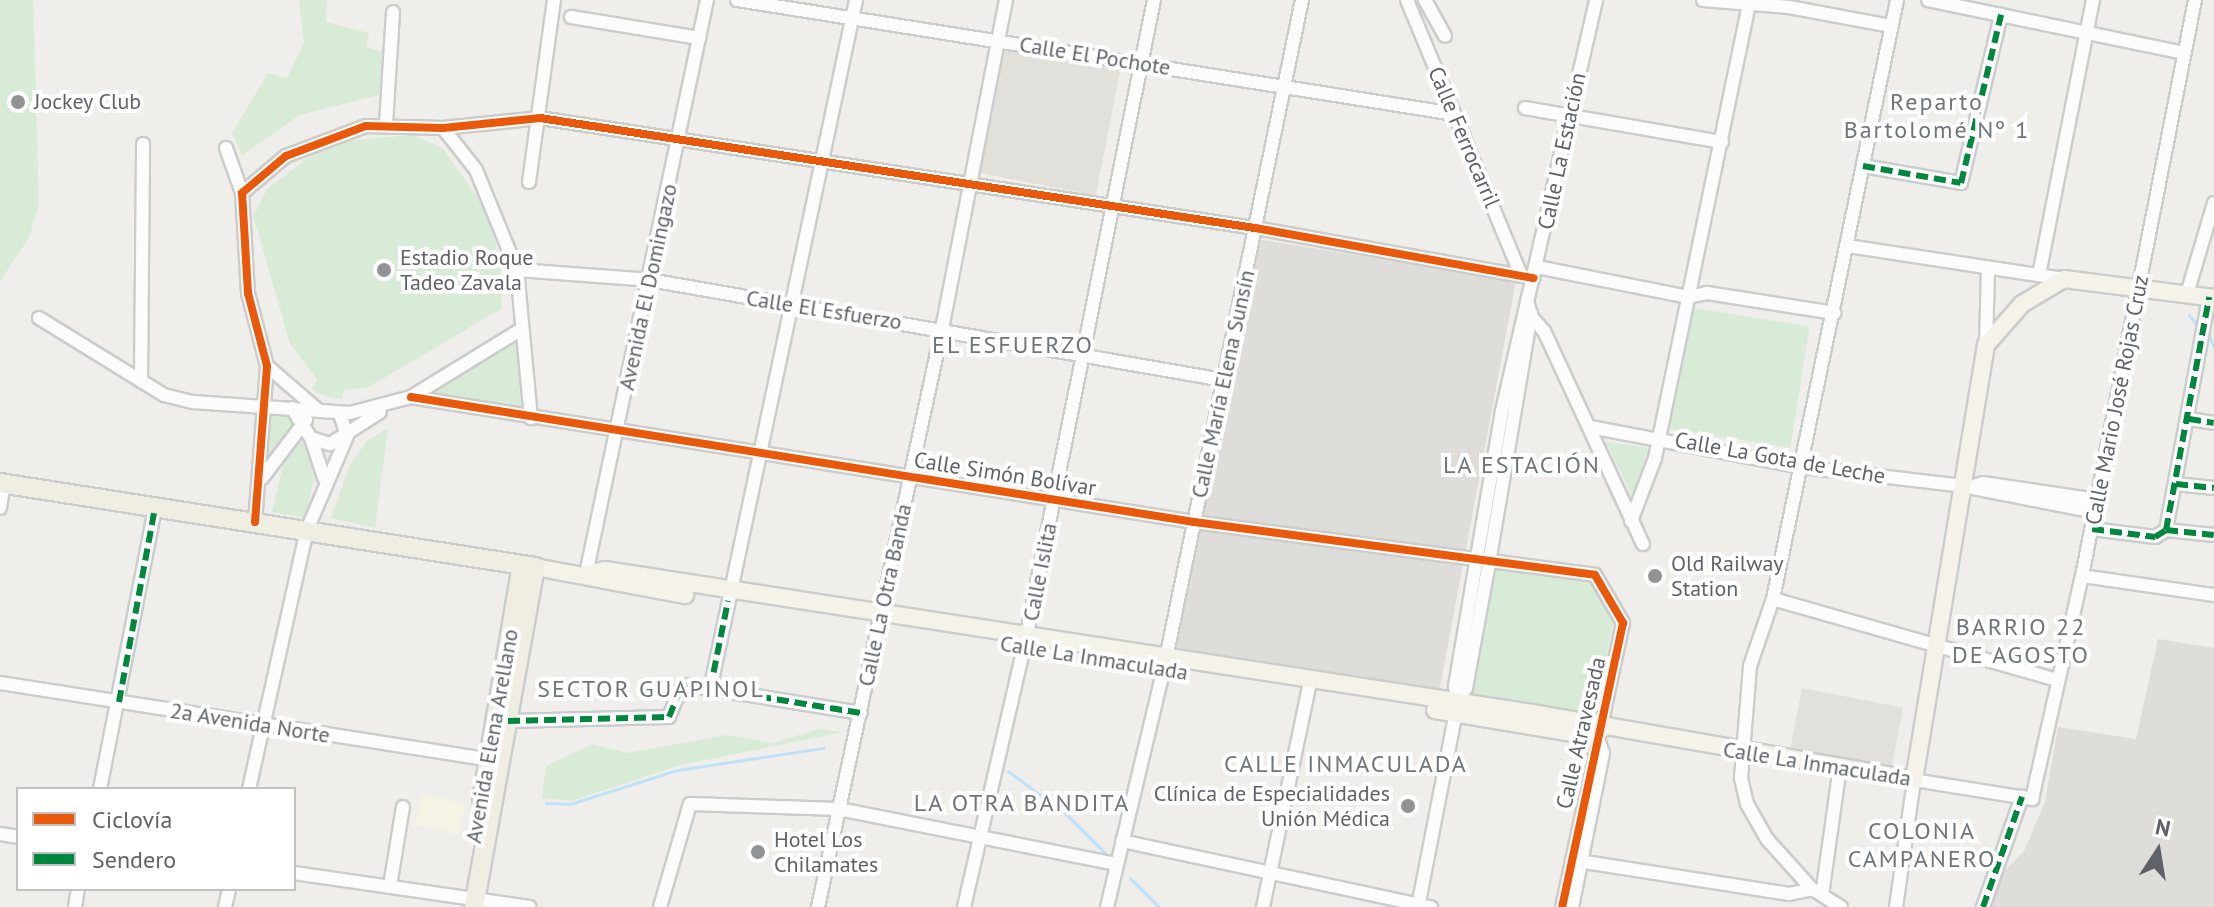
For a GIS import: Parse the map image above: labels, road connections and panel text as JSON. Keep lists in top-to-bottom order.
{
  "streets": {
    "highway": ["Avenida Elena Arellano"],
    "main road": ["Calle La Inmaculada"],
    "street": [
      "Calle El Pochote",
      "Calle Ferrocarril",
      "Calle La Estación",
      "Avenida El Domingazo",
      "Calle El Esfuerzo",
      "Calle María Elena Sunsín",
      "Calle Mario José Rojas Cruz",
      "Calle La Gota de Leche",
      "Calle Simón Bolívar",
      "Calle Islita",
      "Calle La Otra Banda",
      "2a Avenida Norte",
      "Calle Atravesada"
    ]
  },
  "crossings": [
    ["Calle El Pochote", "Calle Ferrocarril"],
    ["Calle El Pochote", "Calle María Elena Sunsín"],
    ["Calle El Pochote", "Calle Islita"],
    ["Calle El Pochote", "Calle La Otra Banda"],
    ["Calle Ferrocarril", "Calle La Estación"],
    ["Calle La Estación", "Calle Simón Bolívar"],
    ["Calle La Estación", "Calle La Inmaculada"],
    ["Avenida El Domingazo", "Calle El Esfuerzo"],
    ["Avenida El Domingazo", "Calle Simón Bolívar"],
    ["Avenida El Domingazo", "Calle La Inmaculada"],
    ["Calle El Esfuerzo", "Calle María Elena Sunsín"],
    ["Calle El Esfuerzo", "Calle Islita"],
    ["Calle El Esfuerzo", "Calle La Otra Banda"],
    ["Calle María Elena Sunsín", "Calle Simón Bolívar"],
    ["Calle María Elena Sunsín", "Calle La Inmaculada"],
    ["Calle Mario José Rojas Cruz", "Calle La Gota de Leche"],
    ["Calle Mario José Rojas Cruz", "Calle La Inmaculada"],
    ["Calle Simón Bolívar", "Calle Islita"],
    ["Calle Simón Bolívar", "Calle La Otra Banda"],
    ["Calle Simón Bolívar", "Calle Atravesada"],
    ["Calle Islita", "Calle La Inmaculada"],
    ["Calle La Otra Banda", "Calle La Inmaculada"],
    ["Calle La Inmaculada", "Calle Atravesada"],
    ["Calle La Inmaculada", "Avenida Elena Arellano"],
    ["2a Avenida Norte", "Avenida Elena Arellano"]
  ],
  "districts": [
    "Reparto Bartolomé Nº 1",
    "EL ESFUERZO",
    "LA ESTACIÓN",
    "BARRIO 22 DE AGOSTO",
    "SECTOR GUAPINOL",
    "CALLE INMACULADA",
    "LA OTRA BANDITA",
    "COLONIA CAMPANERO"
  ],
  "places": [
    "Jockey Club",
    "Estadio Roque Tadeo Zavala",
    "Old Railway Station",
    "Clínica de Especialidades Unión Médica",
    "Hotel Los Chilamates"
  ],
  "legend": ["Ciclovía", "Sendero"],
  "north": "top"
}
